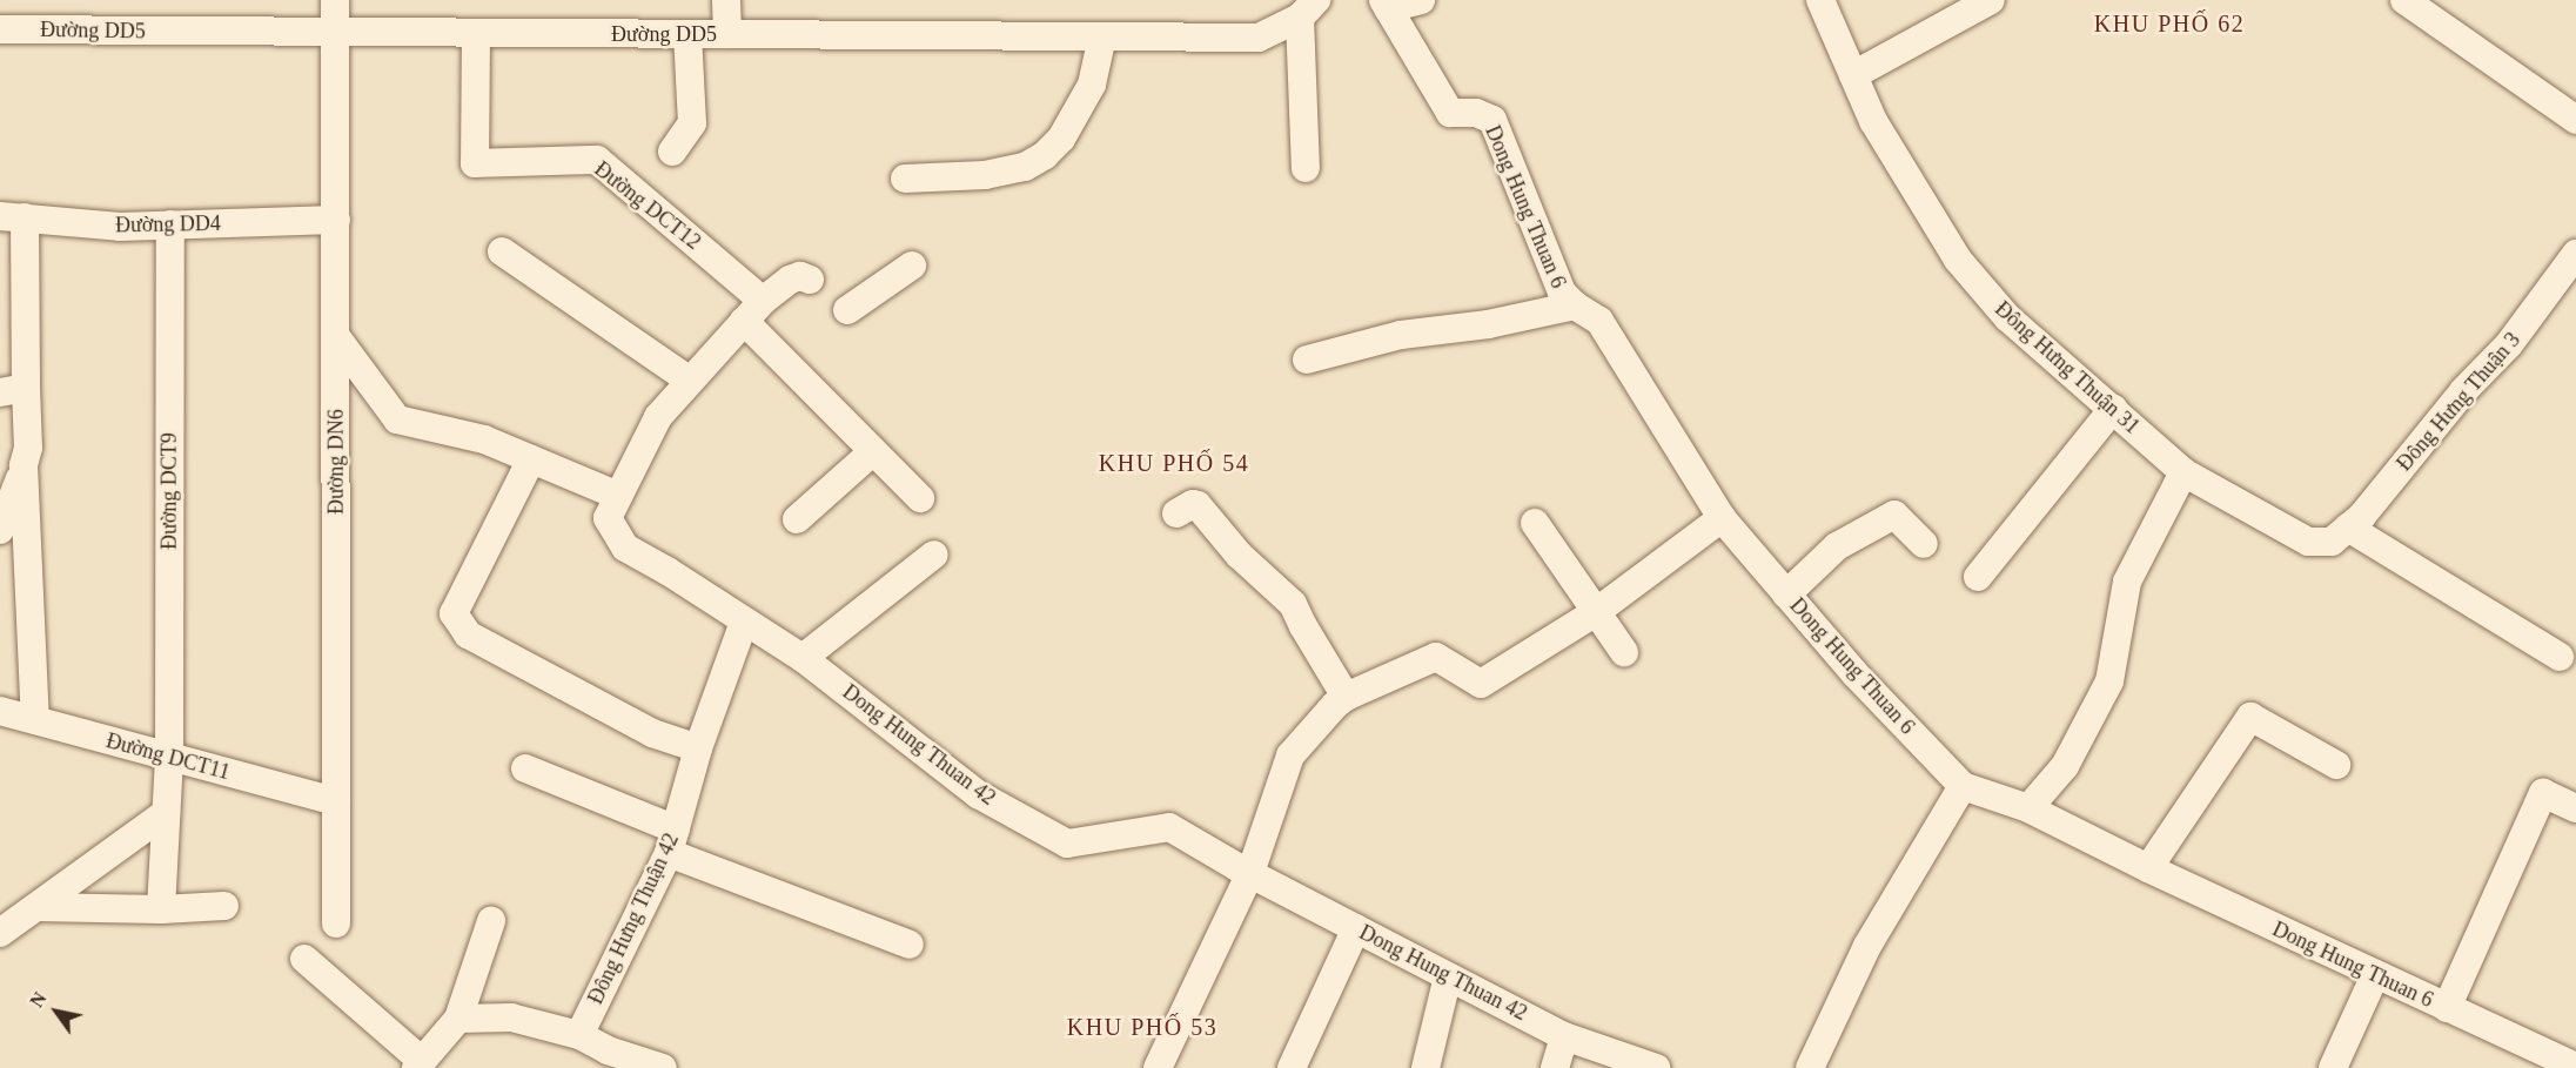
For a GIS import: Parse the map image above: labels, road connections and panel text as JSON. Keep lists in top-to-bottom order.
{
  "streets": {
    "street": [
      "Đường DD5",
      "Đường DCT12",
      "Dong Hung Thuan 6",
      "Đường DD4",
      "Đông Hưng Thuận 31",
      "Đông Hưng Thuận 3",
      "Đường DN6",
      "Đường DCT9",
      "Dong Hung Thuan 42",
      "Đường DCT11",
      "Đông Hưng Thuận 42"
    ]
  },
  "crossings": [
    ["Đường DD5", "Đường DCT12"],
    ["Đường DD5", "Đường DN6"],
    ["Đường DCT12", "Dong Hung Thuan 42"],
    ["Đường DD4", "Đường DN6"],
    ["Đường DD4", "Đường DCT9"],
    ["Đông Hưng Thuận 31", "Đông Hưng Thuận 3"],
    ["Đường DN6", "Đường DCT11"],
    ["Đường DCT9", "Đường DCT11"],
    ["Dong Hung Thuan 42", "Đông Hưng Thuận 42"]
  ],
  "districts": ["KHU PHỐ 62", "KHU PHỐ 54", "KHU PHỐ 53"],
  "north": "top left"
}
